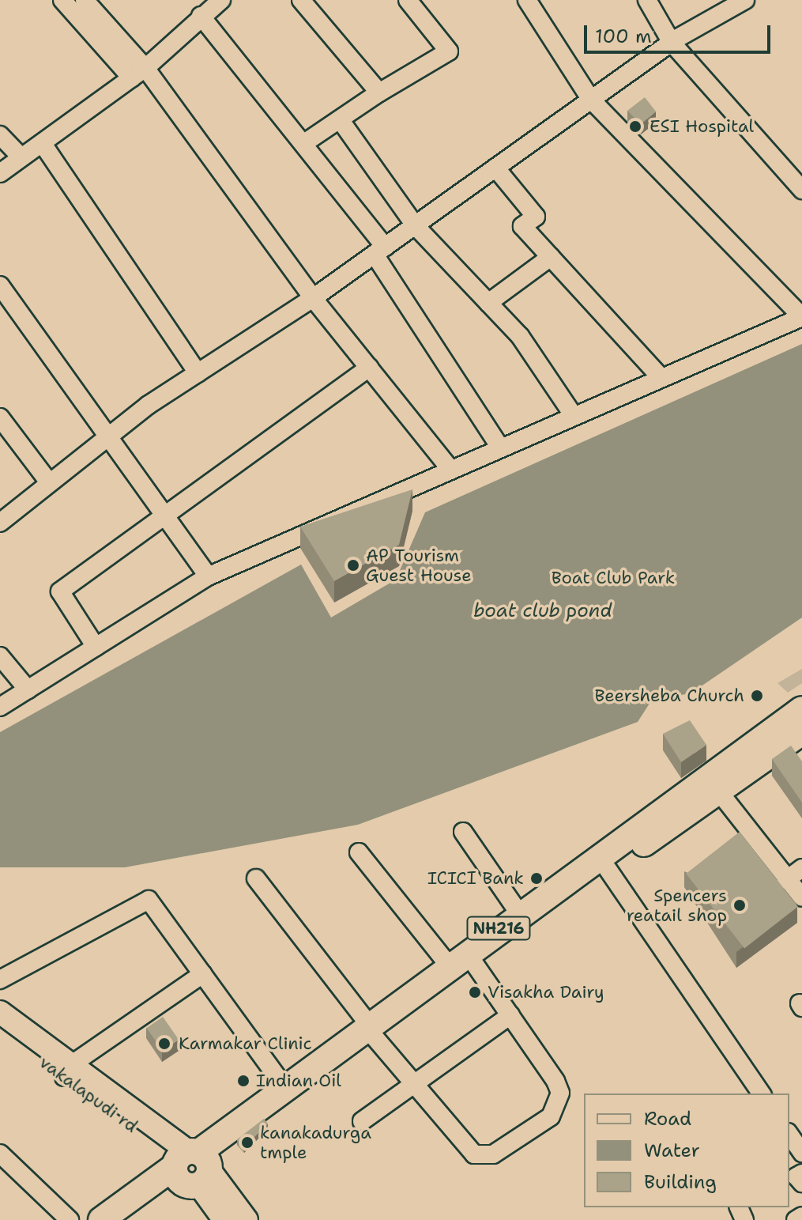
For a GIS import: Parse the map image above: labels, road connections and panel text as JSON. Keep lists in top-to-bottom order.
{
  "streets": {
    "highway": ["NH216"],
    "main road": ["vakalapudi rd"]
  },
  "crossings": [
    ["NH216", "vakalapudi rd"]
  ],
  "water": ["boat club pond"],
  "parks": ["Boat Club Park"],
  "places": [
    "ESI Hospital",
    "AP Tourism Guest House",
    "Beersheba Church",
    "ICICI Bank",
    "Spencers reatail shop",
    "Visakha Dairy",
    "Karmakar Clinic",
    "Indian Oil",
    "kanakadurga tmple"
  ],
  "legend": ["Road", "Water", "Building"],
  "scale_bar": "100 m"
}
